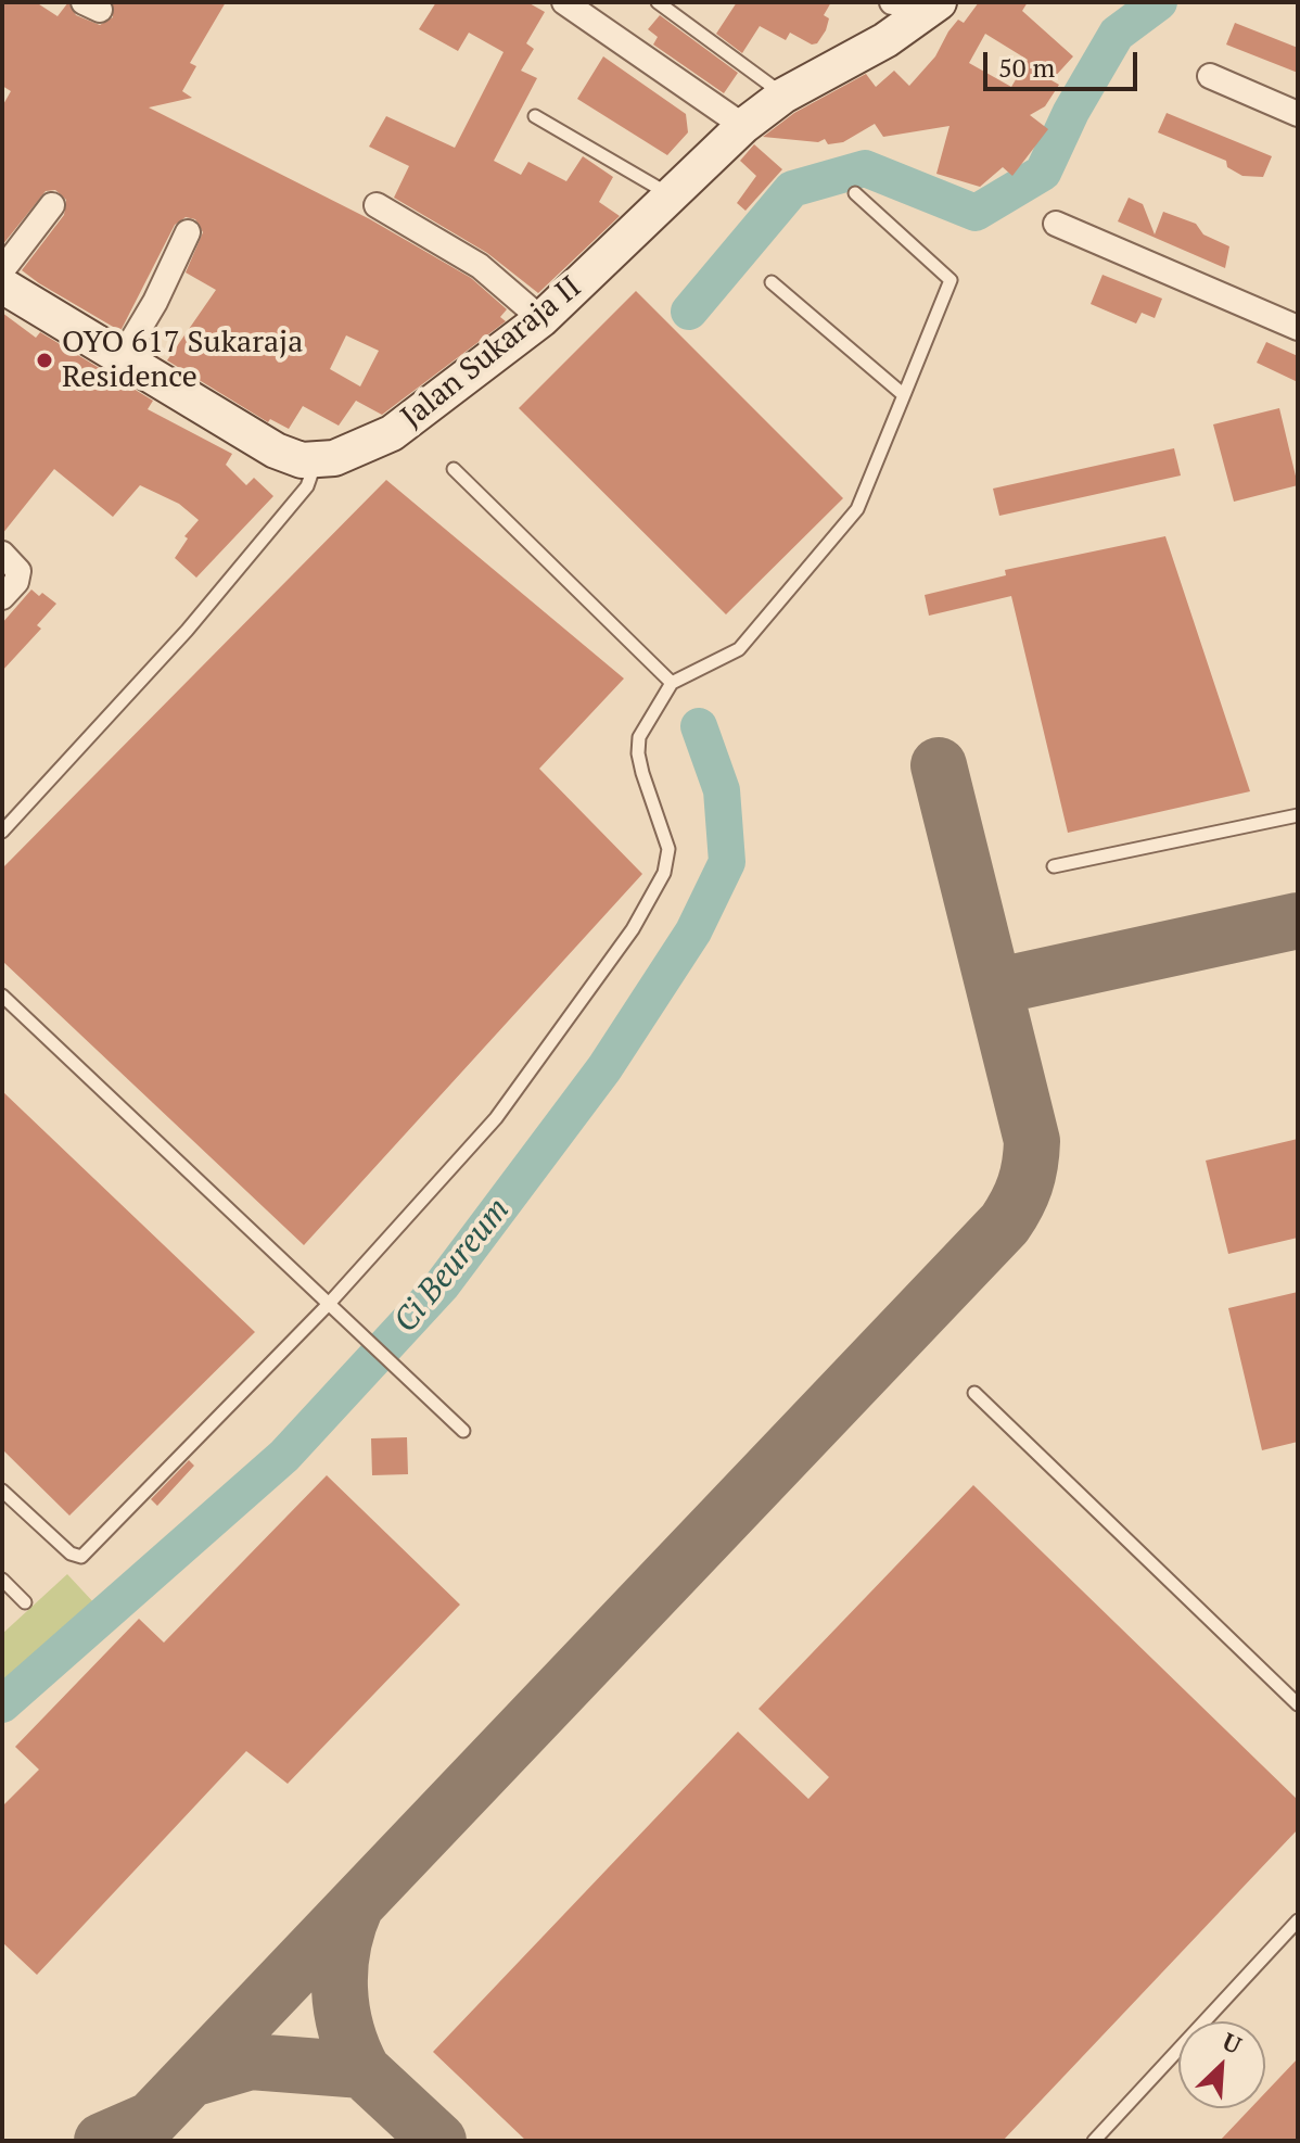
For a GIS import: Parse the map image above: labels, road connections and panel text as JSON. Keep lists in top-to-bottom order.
{
  "streets": {
    "main road": ["Jalan Sukaraja II"]
  },
  "water": ["Ci Beureum"],
  "places": ["OYO 617 Sukaraja Residence"],
  "scale_bar": "50 m",
  "north": "top right"
}
